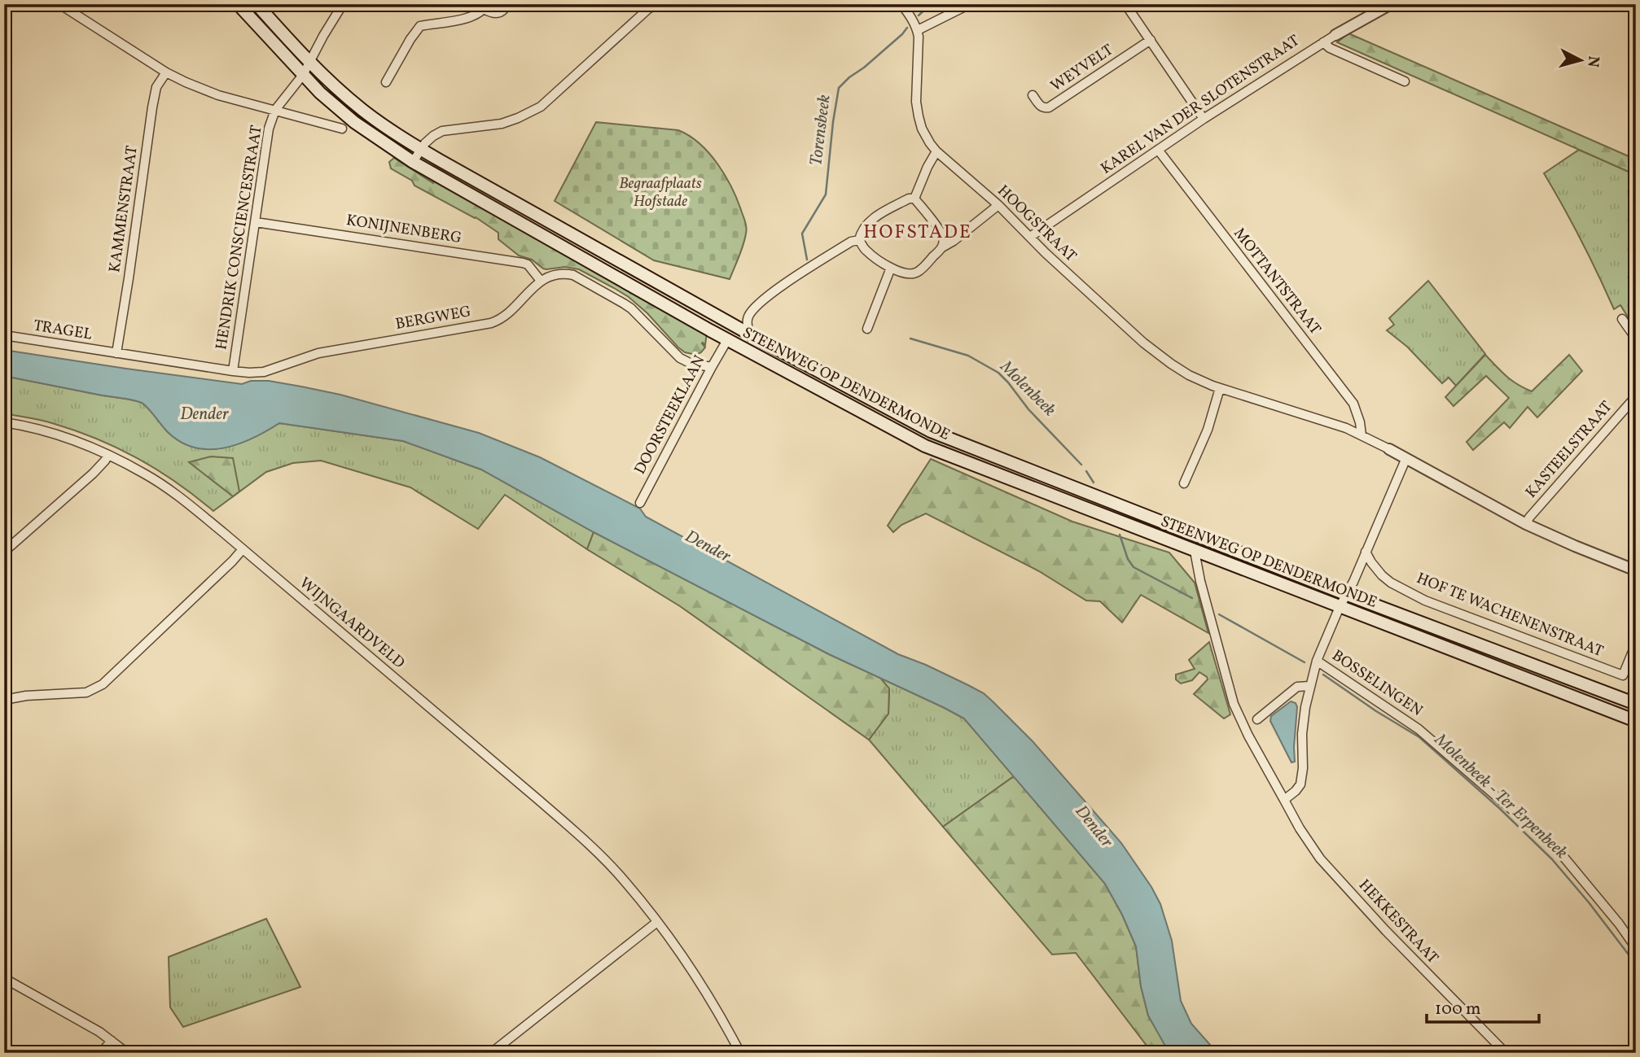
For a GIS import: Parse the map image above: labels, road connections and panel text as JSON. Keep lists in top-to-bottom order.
{
  "streets": {
    "main road": ["STEENWEG OP DENDERMONDE"],
    "street": [
      "WEYVELT",
      "KAREL VAN DER SLOTENSTRAAT",
      "KAMMENSTRAAT",
      "HOOGSTRAAT",
      "KONIJNENBERG",
      "HENDRIK CONSCIENCESTRAAT",
      "MOTTANTSTRAAT",
      "BERGWEG",
      "TRAGEL",
      "DOORSTEEKLAAN",
      "KASTEELSTRAAT",
      "HOF TE WACHENENSTRAAT",
      "WIJNGAARDVELD",
      "BOSSELINGEN",
      "HEKKESTRAAT"
    ]
  },
  "crossings": [
    ["KAREL VAN DER SLOTENSTRAAT", "HOOGSTRAAT"],
    ["KAREL VAN DER SLOTENSTRAAT", "MOTTANTSTRAAT"],
    ["KAMMENSTRAAT", "BERGWEG"],
    ["KAMMENSTRAAT", "TRAGEL"],
    ["HOOGSTRAAT", "MOTTANTSTRAAT"],
    ["KONIJNENBERG", "HENDRIK CONSCIENCESTRAAT"],
    ["KONIJNENBERG", "BERGWEG"],
    ["HENDRIK CONSCIENCESTRAAT", "BERGWEG"],
    ["BERGWEG", "TRAGEL"],
    ["STEENWEG OP DENDERMONDE", "DOORSTEEKLAAN"],
    ["STEENWEG OP DENDERMONDE", "HEKKESTRAAT"]
  ],
  "districts": ["HOFSTADE"],
  "water": [
    "Torensbeek",
    "Molenbeek",
    "Dender",
    "Molenbeek - Ter Erpenbeek"
  ],
  "parks": ["Begraafplaats Hofstade"],
  "scale_bar": "100 m",
  "north": "right"
}
